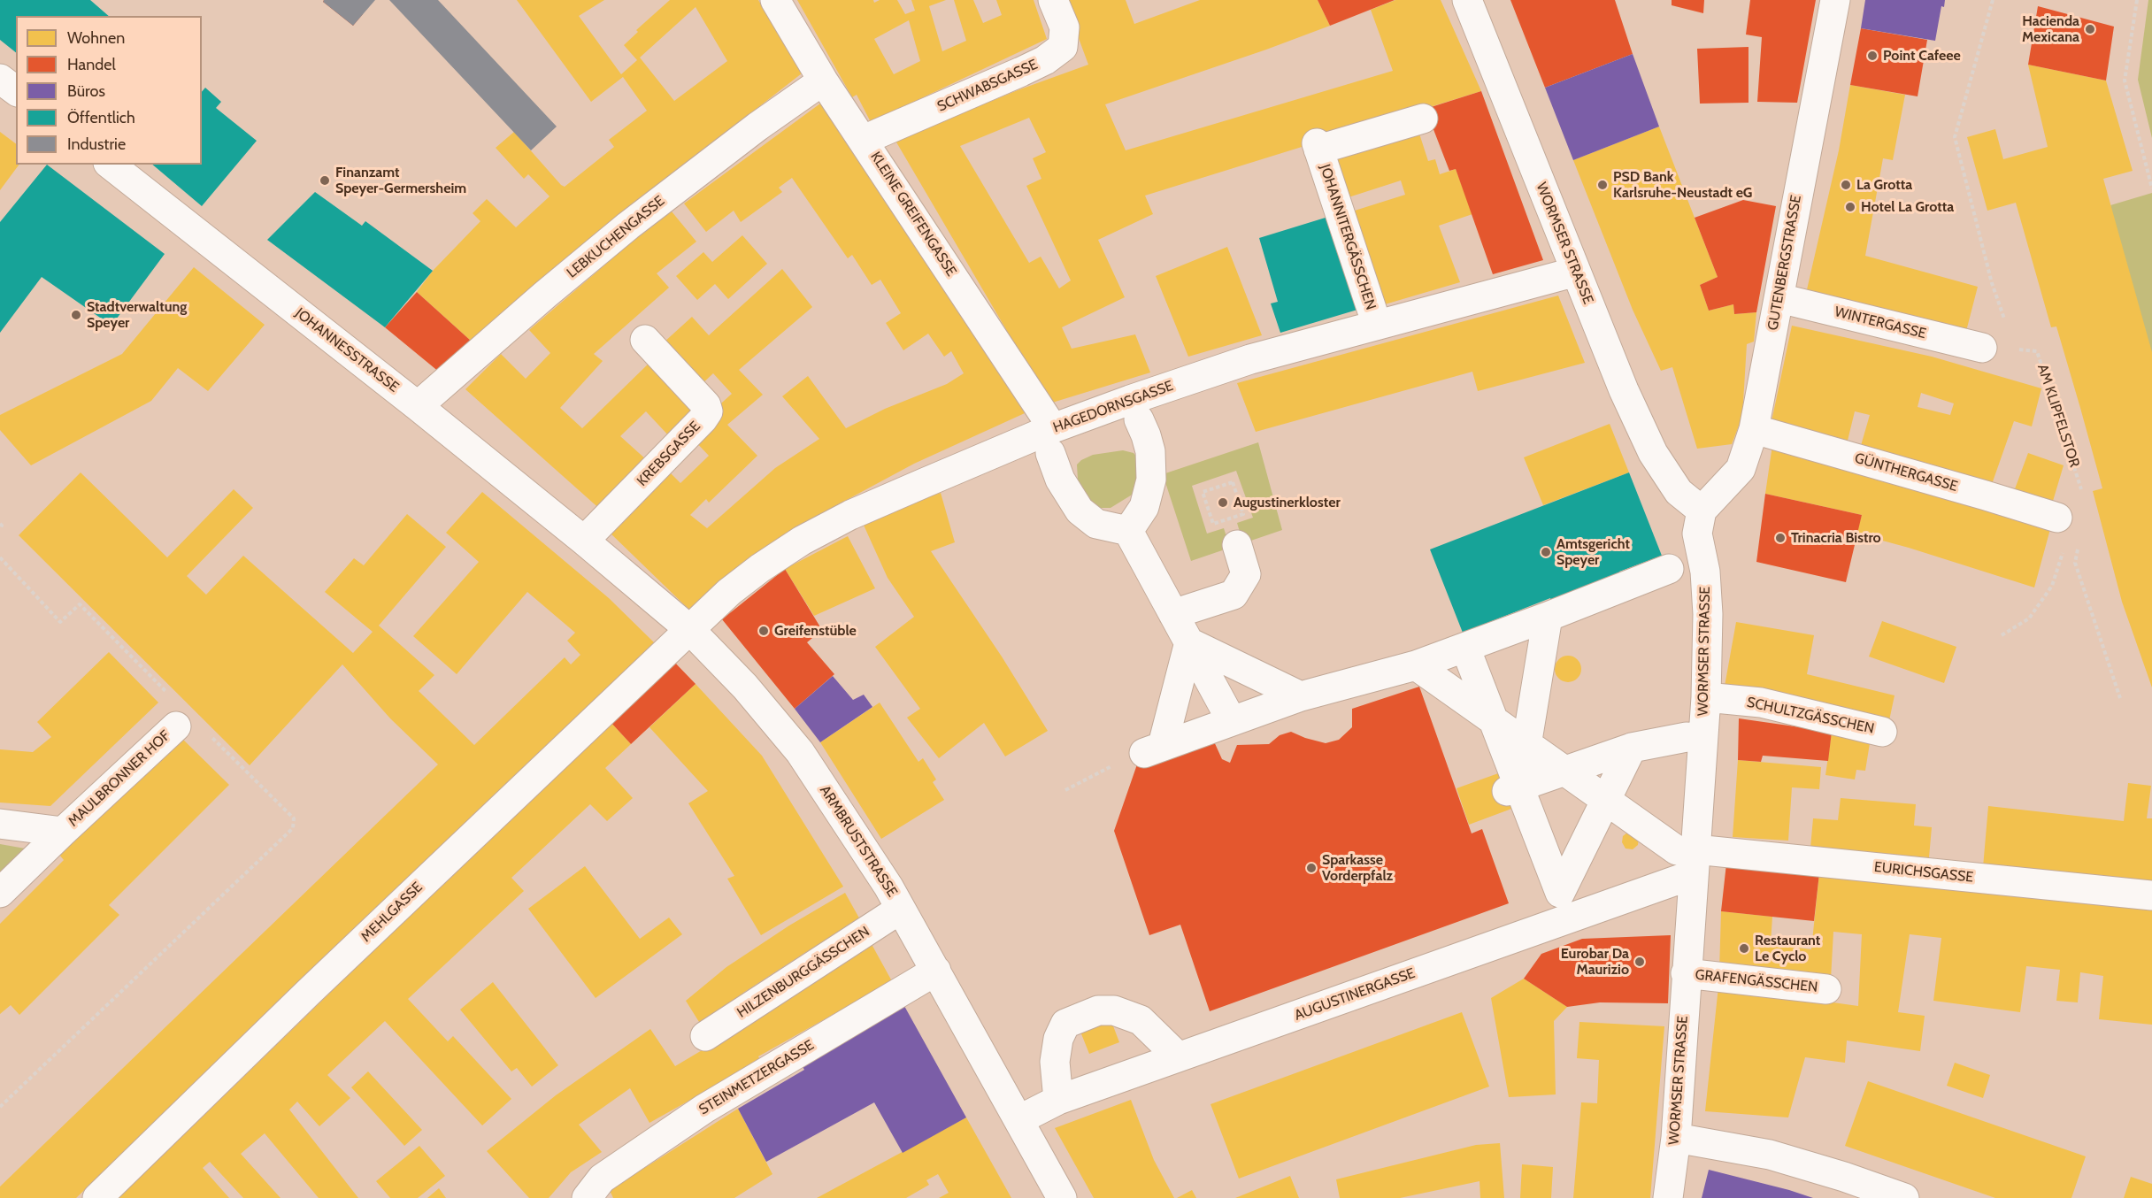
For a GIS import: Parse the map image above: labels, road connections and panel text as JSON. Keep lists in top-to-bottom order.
{
  "streets": {
    "street": [
      "SCHWABSGASSE",
      "KLEINE GREIFENGASSE",
      "LEBKUCHENGASSE",
      "JOHANNITERGÄSSCHEN",
      "WORMSER STRASSE",
      "GUTENBERGSTRASSE",
      "WINTERGASSE",
      "JOHANNESSTRASSE",
      "HAGEDORNSGASSE",
      "KREBSGASSE",
      "GÜNTHERGASSE",
      "SCHULTZGÄSSCHEN",
      "MAULBRONNER HOF",
      "ARMBRUSTSTRASSE",
      "EURICHSGASSE",
      "MEHLGASSE",
      "HILZENBURGGÄSSCHEN",
      "GRAFENGÄSSCHEN",
      "AUGUSTINERGASSE",
      "STEINMETZERGASSE"
    ],
    "path": ["AM KLIPFELSTOR"]
  },
  "crossings": [
    ["SCHWABSGASSE", "KLEINE GREIFENGASSE"],
    ["KLEINE GREIFENGASSE", "LEBKUCHENGASSE"],
    ["KLEINE GREIFENGASSE", "HAGEDORNSGASSE"],
    ["LEBKUCHENGASSE", "JOHANNESSTRASSE"],
    ["JOHANNITERGÄSSCHEN", "HAGEDORNSGASSE"],
    ["WORMSER STRASSE", "GUTENBERGSTRASSE"],
    ["WORMSER STRASSE", "HAGEDORNSGASSE"],
    ["WORMSER STRASSE", "SCHULTZGÄSSCHEN"],
    ["WORMSER STRASSE", "EURICHSGASSE"],
    ["WORMSER STRASSE", "GRAFENGÄSSCHEN"],
    ["WORMSER STRASSE", "AUGUSTINERGASSE"],
    ["GUTENBERGSTRASSE", "WINTERGASSE"],
    ["GUTENBERGSTRASSE", "GÜNTHERGASSE"],
    ["JOHANNESSTRASSE", "KREBSGASSE"],
    ["JOHANNESSTRASSE", "ARMBRUSTSTRASSE"],
    ["HAGEDORNSGASSE", "ARMBRUSTSTRASSE"],
    ["HAGEDORNSGASSE", "MEHLGASSE"],
    ["KREBSGASSE", "ARMBRUSTSTRASSE"],
    ["ARMBRUSTSTRASSE", "MEHLGASSE"],
    ["ARMBRUSTSTRASSE", "HILZENBURGGÄSSCHEN"],
    ["ARMBRUSTSTRASSE", "AUGUSTINERGASSE"],
    ["ARMBRUSTSTRASSE", "STEINMETZERGASSE"],
    ["EURICHSGASSE", "AUGUSTINERGASSE"]
  ],
  "places": [
    "Hacienda Mexicana",
    "Point Cafeee",
    "Finanzamt Speyer-Germersheim",
    "PSD Bank Karlsruhe-Neustadt eG",
    "La Grotta",
    "Hotel La Grotta",
    "Stadtverwaltung Speyer",
    "Augustinerkloster",
    "Trinacria Bistro",
    "Amtsgericht Speyer",
    "Greifenstüble",
    "Sparkasse Vorderpfalz",
    "Restaurant Le Cyclo",
    "Eurobar Da Maurizio"
  ],
  "legend": [
    "Wohnen",
    "Handel",
    "Büros",
    "Öffentlich",
    "Industrie"
  ]
}
